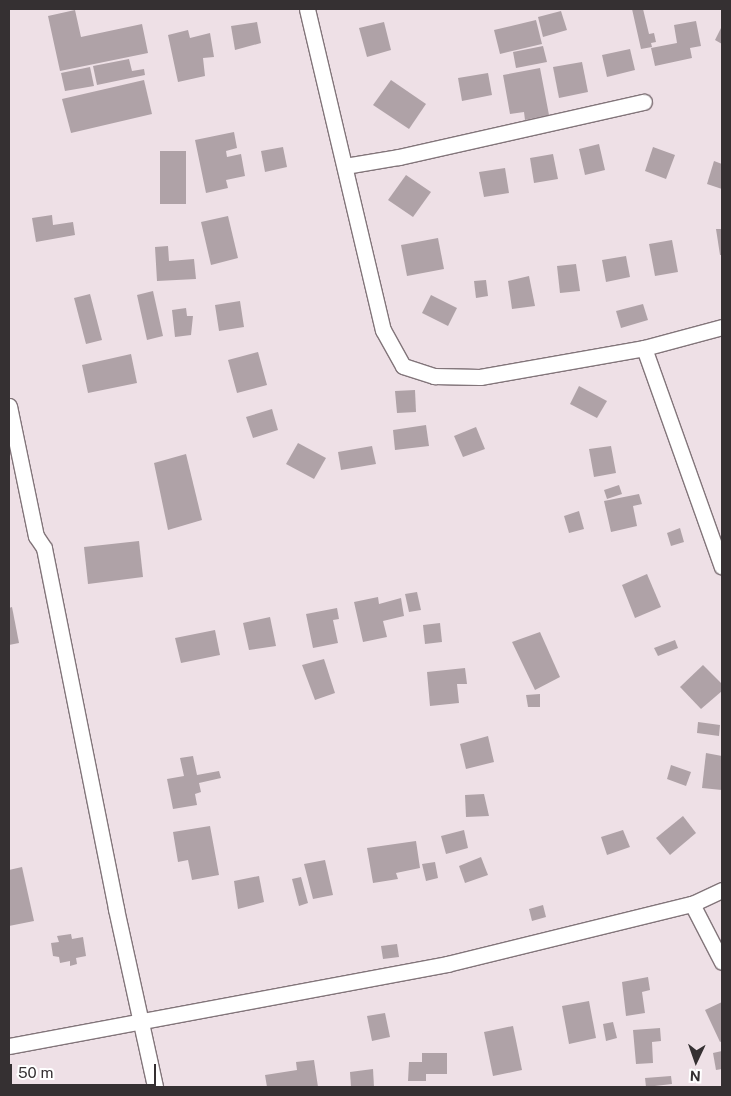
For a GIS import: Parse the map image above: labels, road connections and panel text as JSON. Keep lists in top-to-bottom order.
{
  "scale_bar": "50 m",
  "north": "bottom"
}
